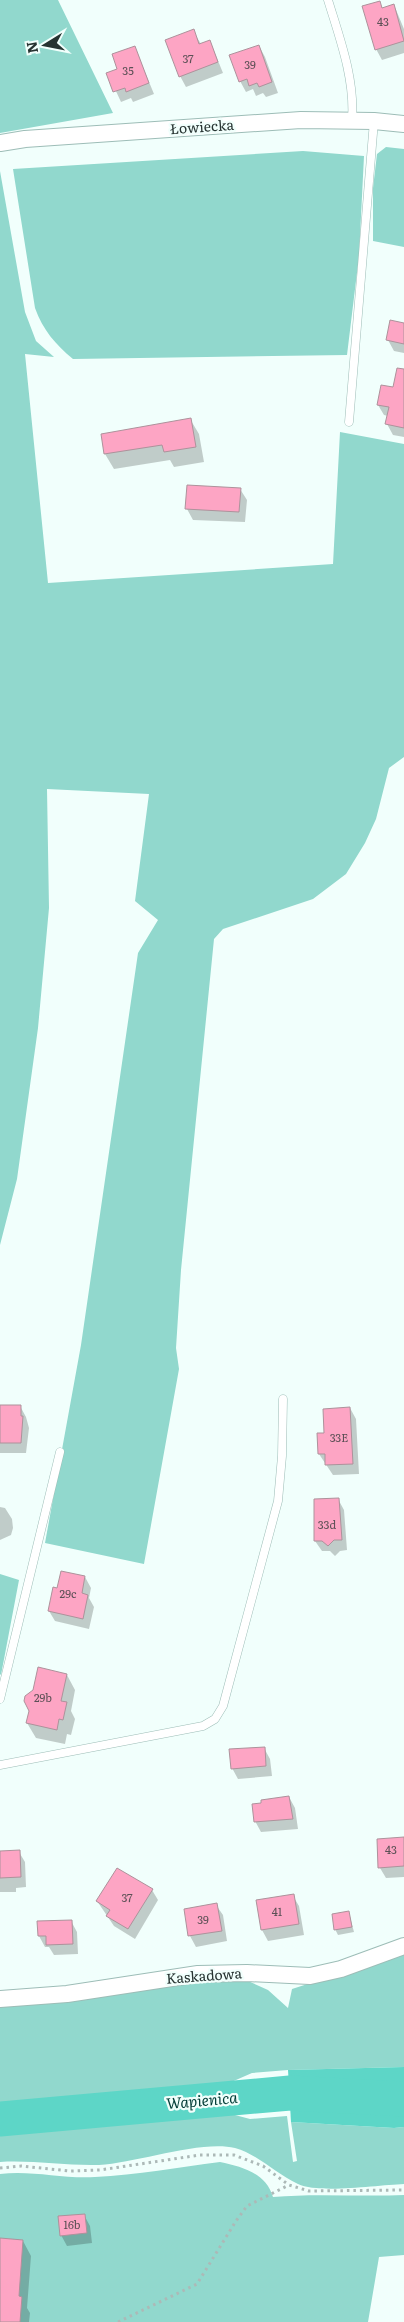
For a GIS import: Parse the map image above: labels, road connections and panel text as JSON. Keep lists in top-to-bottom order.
{
  "streets": {
    "street": ["Łowiecka", "Kaskadowa"]
  },
  "water": ["Wapienica"],
  "house_numbers": [
    "43",
    "37",
    "39",
    "35",
    "33E",
    "33d",
    "29c",
    "29b",
    "43",
    "37",
    "41",
    "39",
    "16b"
  ],
  "north": "left"
}
